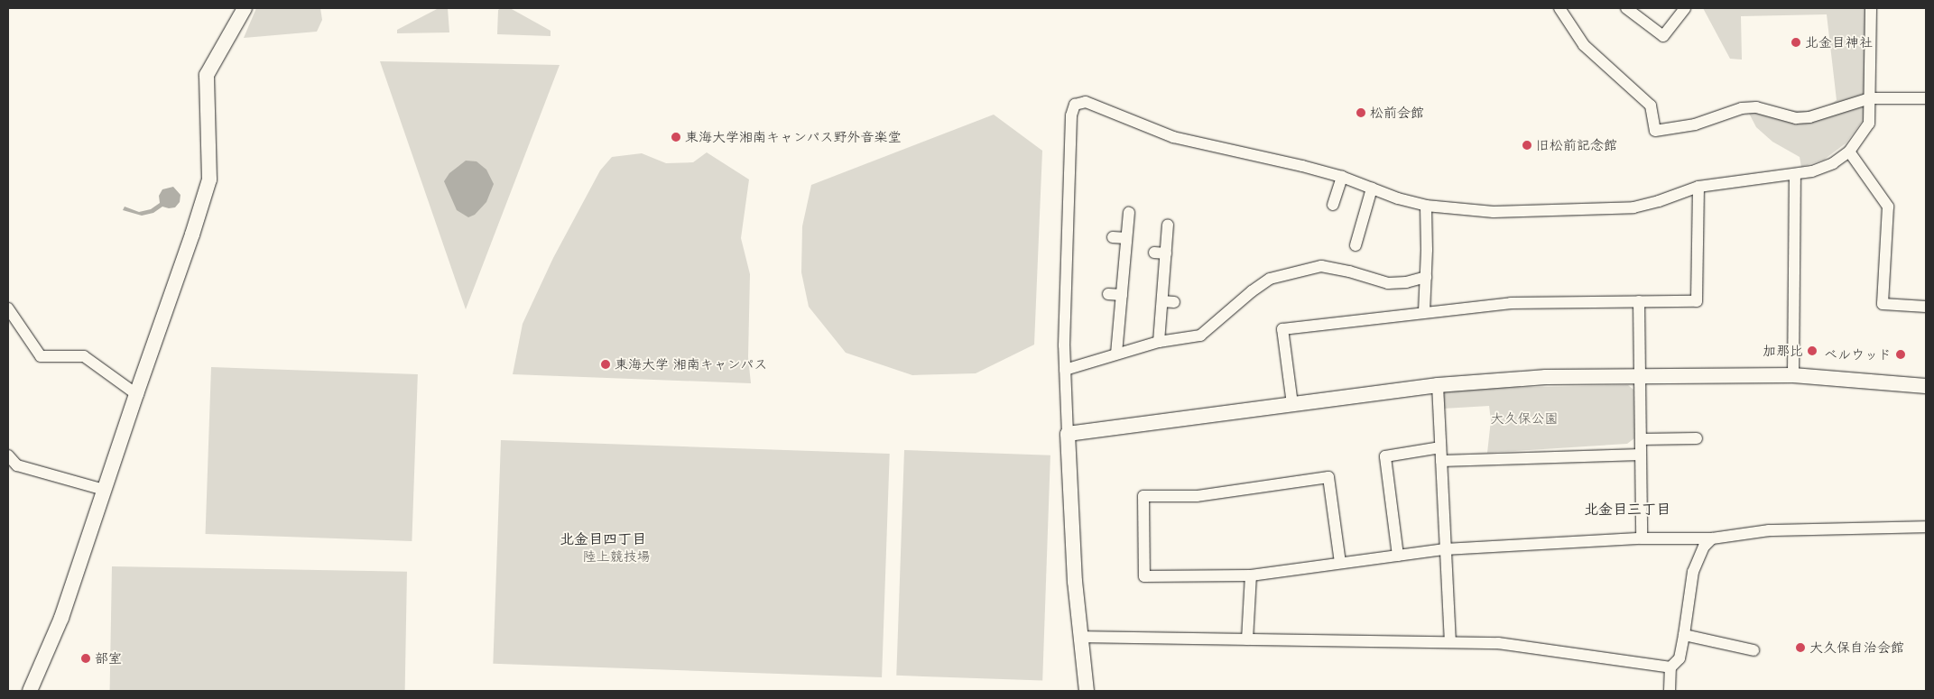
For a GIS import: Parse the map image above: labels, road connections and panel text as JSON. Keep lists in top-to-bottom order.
{
  "districts": ["北金目三丁目", "北金目四丁目"],
  "parks": ["大久保公園", "陸上競技場"],
  "places": [
    "北金目神社",
    "松前会館",
    "東海大学湘南キャンパス野外音楽堂",
    "旧松前記念館",
    "加那比",
    "ベルウッド",
    "東海大学 湘南キャンパス",
    "大久保自治会館",
    "部室"
  ]
}
